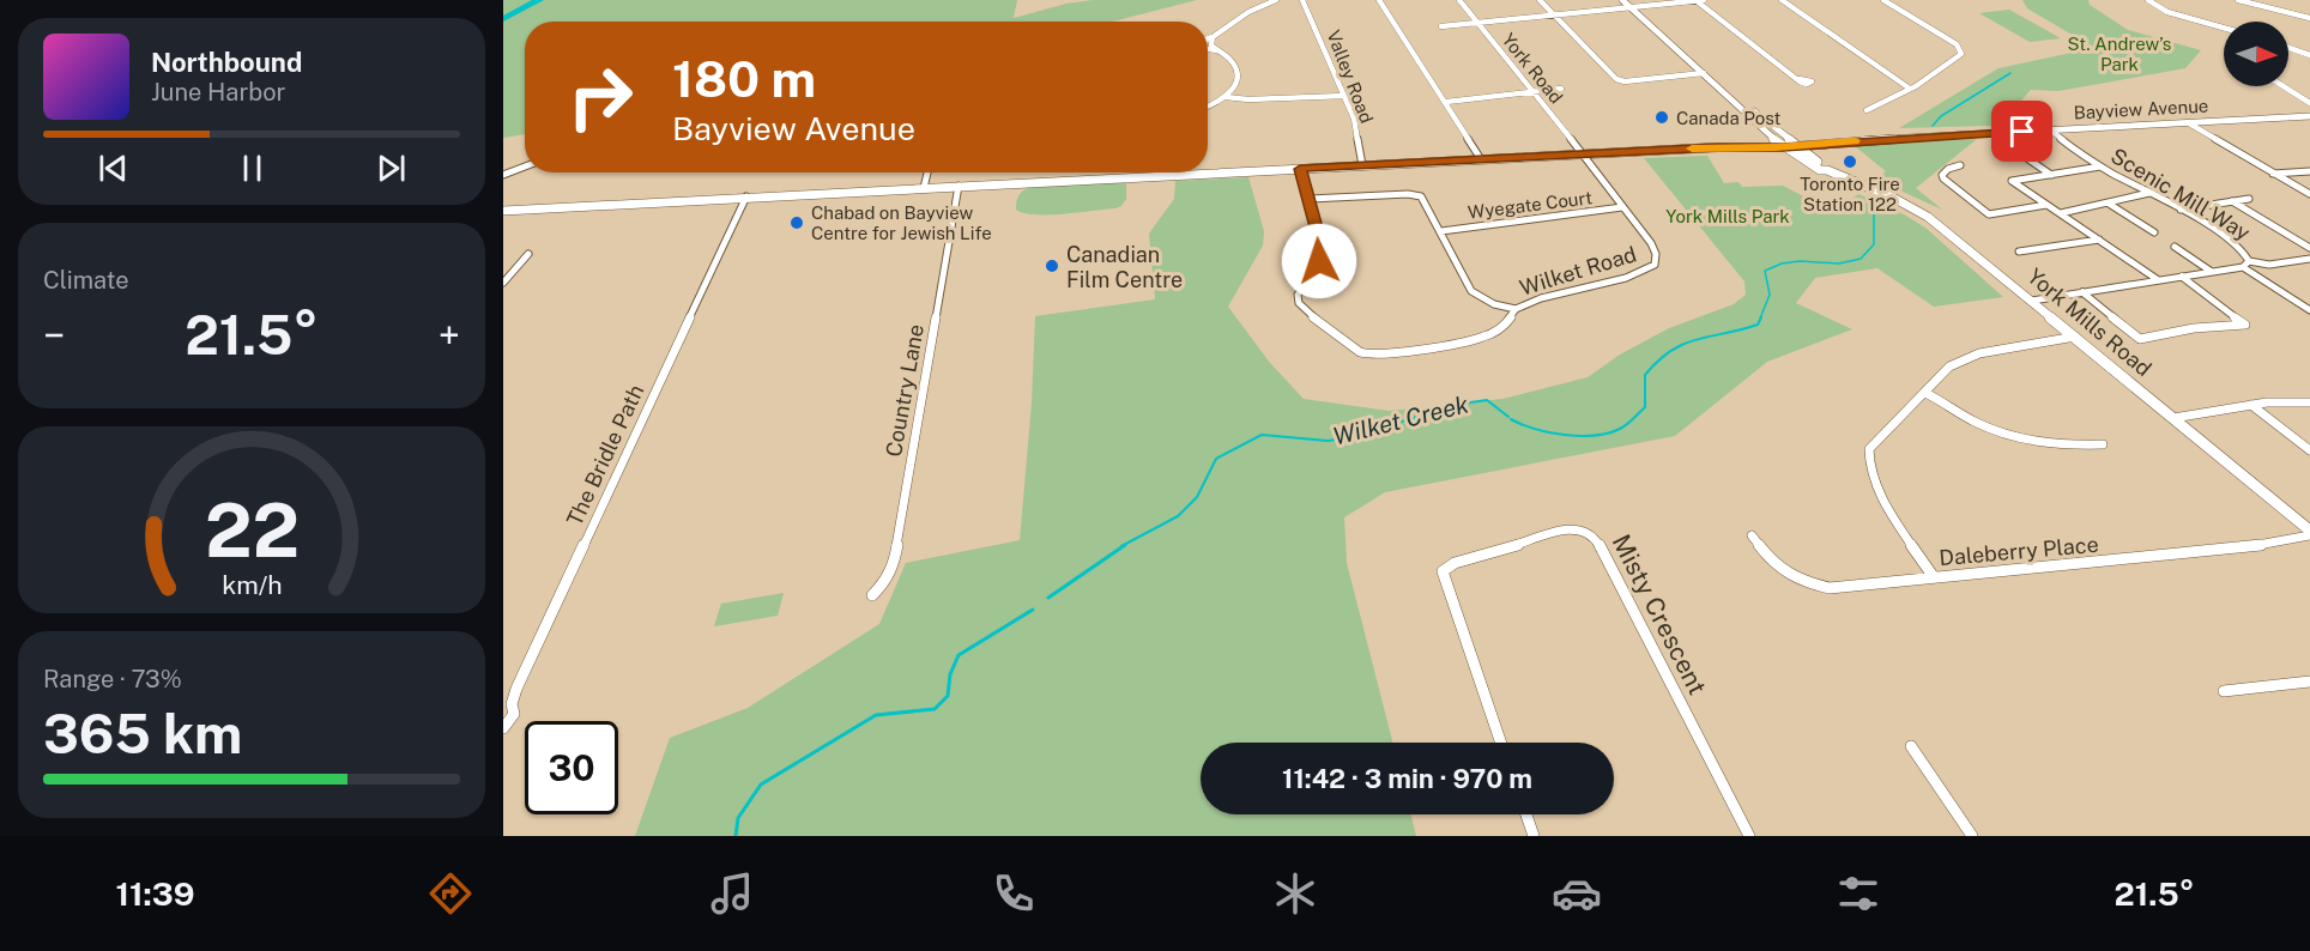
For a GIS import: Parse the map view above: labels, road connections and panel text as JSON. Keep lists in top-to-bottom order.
{
  "streets": {
    "main road": ["Bayview Avenue", "York Mills Road"],
    "street": [
      "York Road",
      "Valley Road",
      "Scenic Mill Way",
      "Wyegate Court",
      "Wilket Road",
      "Country Lane",
      "The Bridle Path",
      "Daleberry Place",
      "Misty Crescent"
    ]
  },
  "crossings": [
    ["York Road", "Bayview Avenue"],
    ["York Road", "Wilket Road"],
    ["Valley Road", "Bayview Avenue"],
    ["Bayview Avenue", "Scenic Mill Way"],
    ["Bayview Avenue", "Wilket Road"],
    ["Bayview Avenue", "York Mills Road"],
    ["Bayview Avenue", "Country Lane"],
    ["Bayview Avenue", "The Bridle Path"],
    ["Scenic Mill Way", "York Mills Road"],
    ["Wyegate Court", "Wilket Road"],
    ["York Mills Road", "Daleberry Place"]
  ],
  "water": ["Wilket Creek"],
  "parks": ["St. Andrew’s Park", "York Mills Park"],
  "places": [
    "Canada Post",
    "Toronto Fire Station 122",
    "Chabad on Bayview Centre for Jewish Life",
    "Canadian Film Centre"
  ],
  "north": "right",
  "page": {
    "turn": ["180 m", "Bayview Avenue"],
    "song": ["Northbound", "June Harbor"],
    "tile": [
      "Climate",
      ["Range · 73%", "365 km"]
    ],
    "heat": ["−", "21.5°", "+"],
    "limit": "30",
    "trip": "11:42 · 3 min · 970 m",
    "tabs": ["11:39", "21.5°"],
    "gauge": ["22", "km/h"]
  }
}
